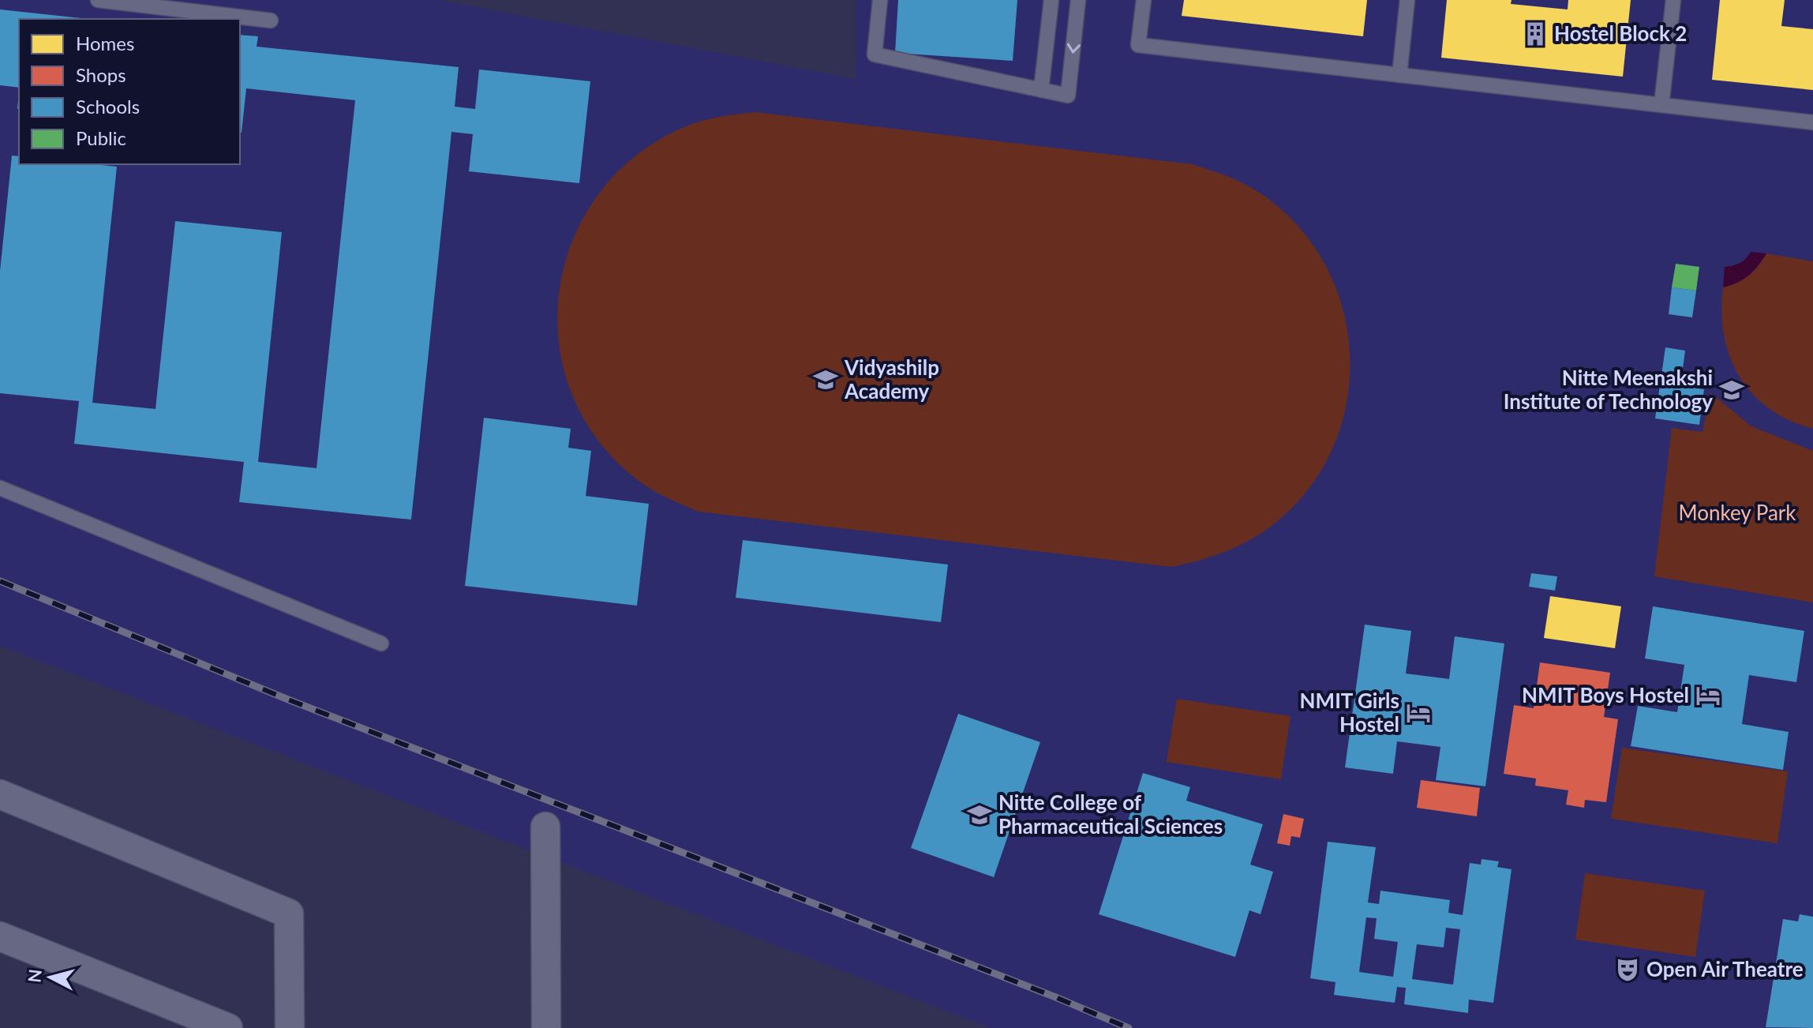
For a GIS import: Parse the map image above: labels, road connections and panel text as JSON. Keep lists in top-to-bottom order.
{
  "parks": ["Monkey Park"],
  "places": {
    "building": ["Hostel Block 2"],
    "school or university": ["Vidyashilp Academy", "Nitte Meenakshi Institute of Technology", "Nitte College of Pharmaceutical Sciences"],
    "hotel": ["NMIT Boys Hostel", "NMIT Girls Hostel"],
    "theatre": ["Open Air Theatre"]
  },
  "legend": [
    "Homes",
    "Shops",
    "Schools",
    "Public"
  ],
  "north": "left"
}
